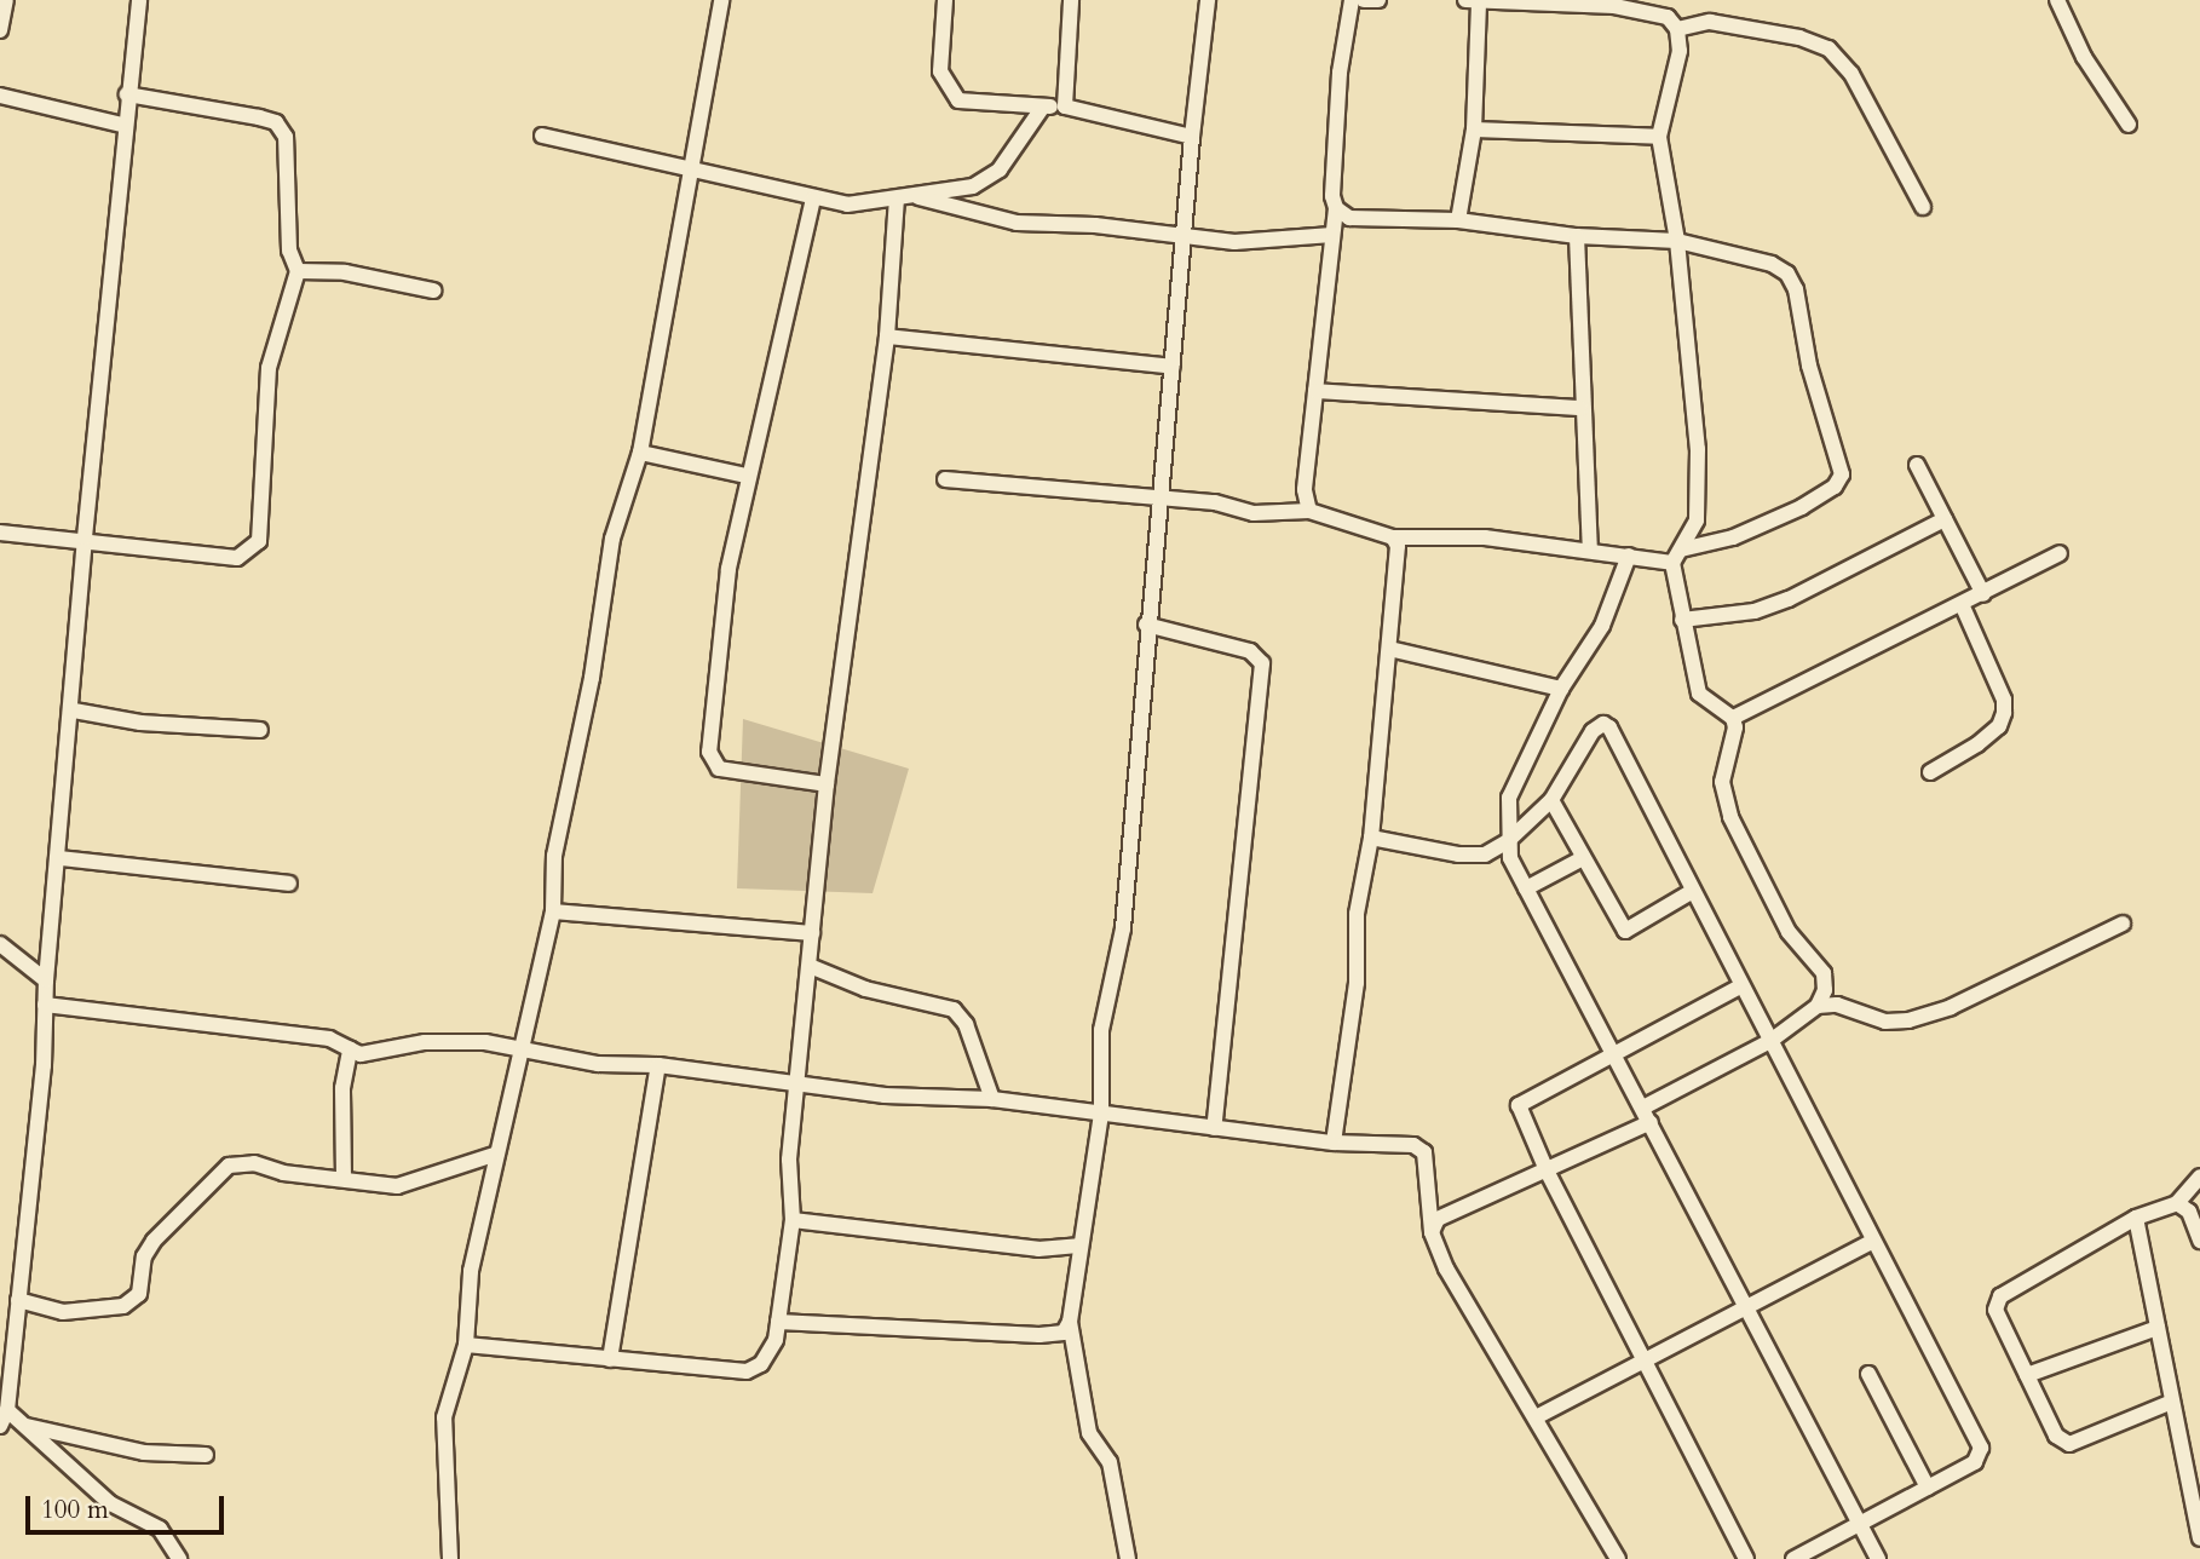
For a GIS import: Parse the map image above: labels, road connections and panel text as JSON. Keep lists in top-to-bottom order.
{
  "scale_bar": "100 m"
}
